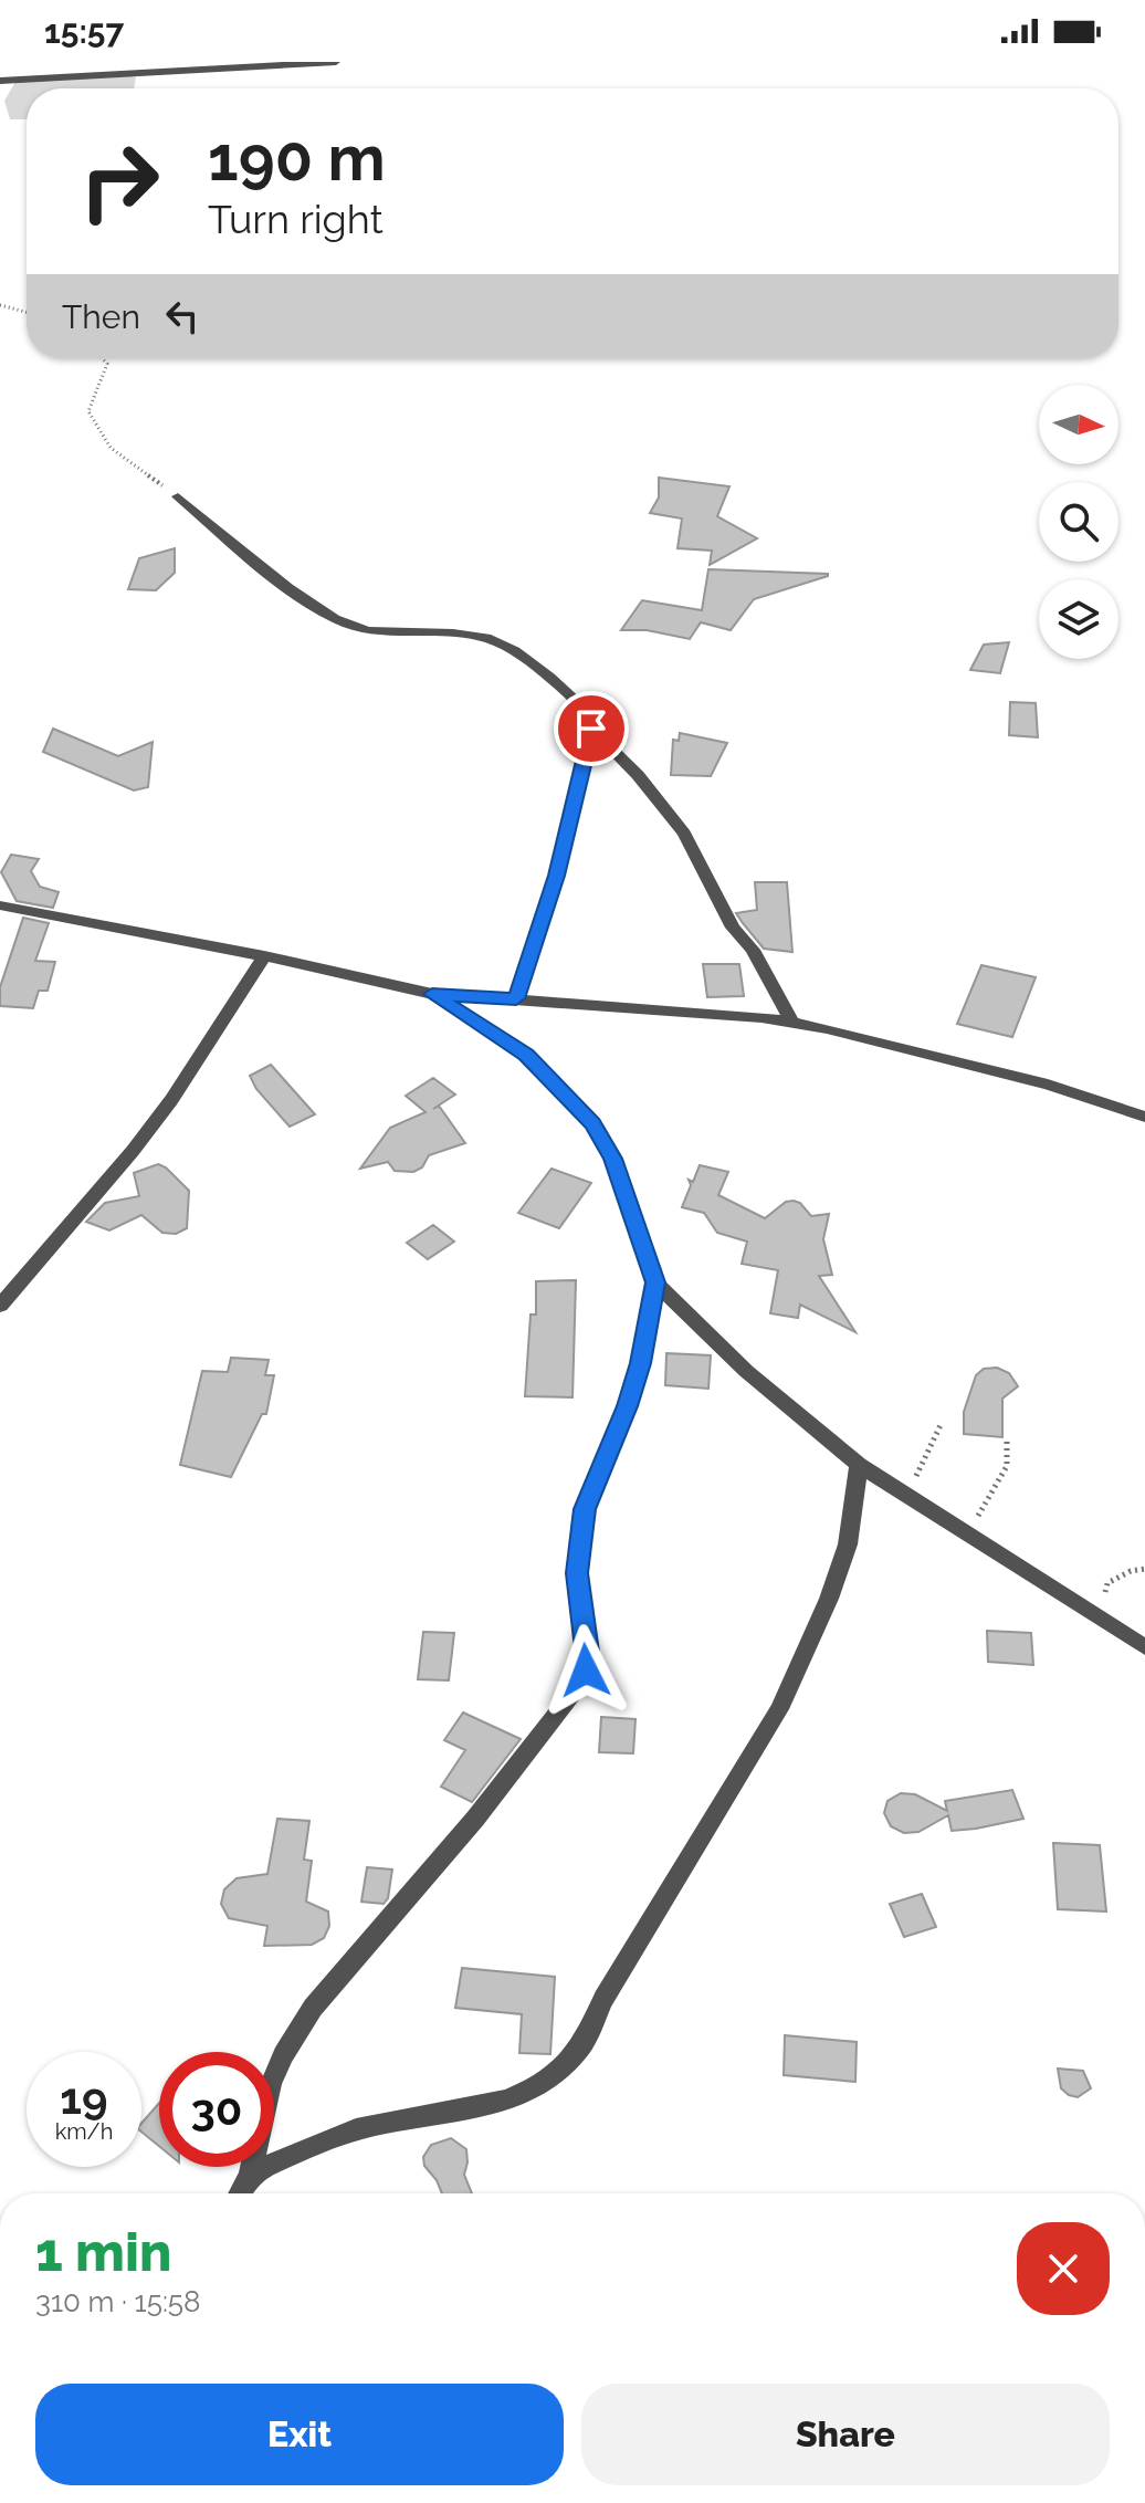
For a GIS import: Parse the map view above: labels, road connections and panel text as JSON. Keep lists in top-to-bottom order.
{
  "north": "right",
  "page": {
    "status": "15:57",
    "turn": ["190 m", "Turn right"],
    "then": "Then",
    "speed": "19 km/h",
    "limit": "30",
    "heading": ["1 min", "310 m · 15:58"],
    "buttons": ["Exit", "Share"]
  }
}
